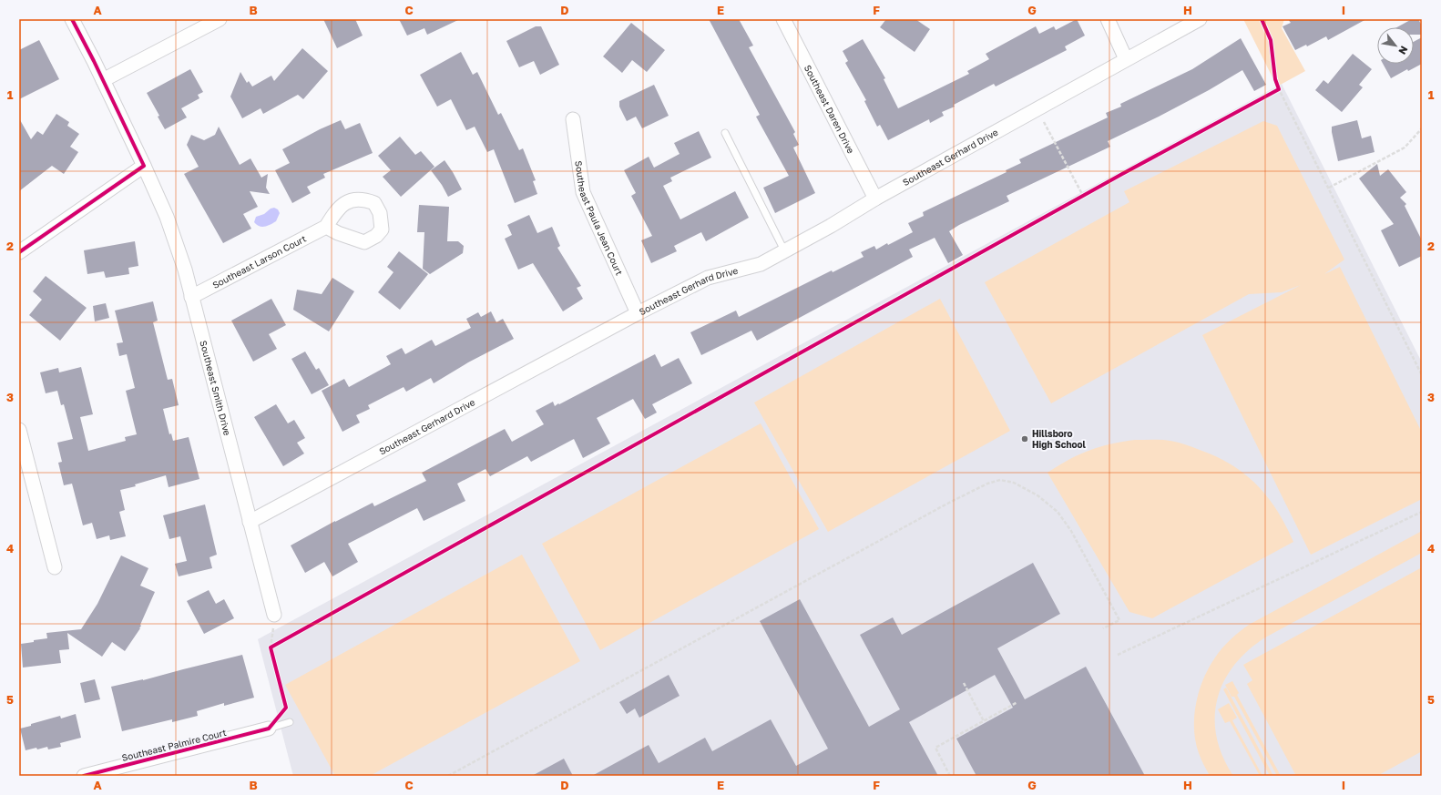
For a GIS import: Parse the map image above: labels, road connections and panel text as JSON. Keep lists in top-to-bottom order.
{
  "streets": {
    "street": [
      "Southeast Daren Drive",
      "Southeast Gerhard Drive",
      "Southeast Paula Jean Court",
      "Southeast Larson Court",
      "Southeast Smith Drive",
      "Southeast Palmire Court"
    ]
  },
  "crossings": [
    ["Southeast Daren Drive", "Southeast Gerhard Drive"],
    ["Southeast Gerhard Drive", "Southeast Paula Jean Court"],
    ["Southeast Gerhard Drive", "Southeast Smith Drive"],
    ["Southeast Larson Court", "Southeast Smith Drive"]
  ],
  "places": ["Hillsboro High School"],
  "north": "bottom right",
  "grid": {
    "columns": [
      "A",
      "B",
      "C",
      "D",
      "E",
      "F",
      "G",
      "H",
      "I"
    ],
    "rows": [
      "1",
      "2",
      "3",
      "4",
      "5"
    ]
  }
}
